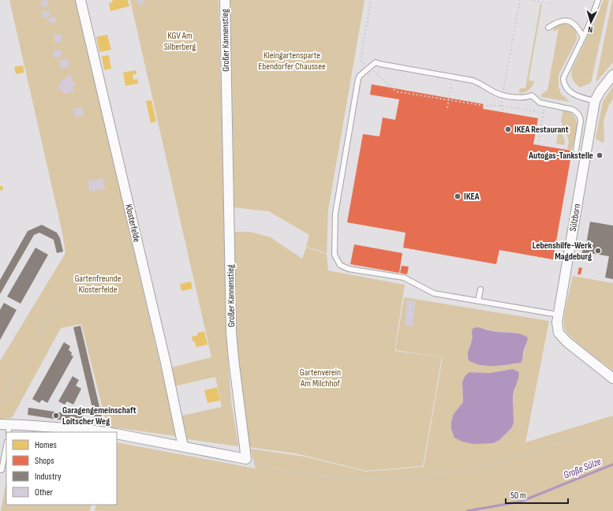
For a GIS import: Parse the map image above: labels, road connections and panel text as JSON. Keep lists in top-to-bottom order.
{
  "streets": {
    "street": ["Großer Kannenstieg", "Sülzborn", "Klosterfelde"]
  },
  "water": ["Große Sülze"],
  "parks": [
    "KGV Am Silberberg",
    "Kleingartensparte Ebendorfer Chaussee",
    "Gartenfreunde Klosterfelde",
    "Gartenverein Am Milchhof"
  ],
  "places": [
    "IKEA Restaurant",
    "Autogas-Tankstelle",
    "IKEA",
    "Lebenshilfe-Werk Magdeburg",
    "Garagengemeinschaft Loitscher Weg"
  ],
  "legend": [
    "Homes",
    "Shops",
    "Industry",
    "Other"
  ],
  "scale_bar": "50 m",
  "north": "bottom"
}
